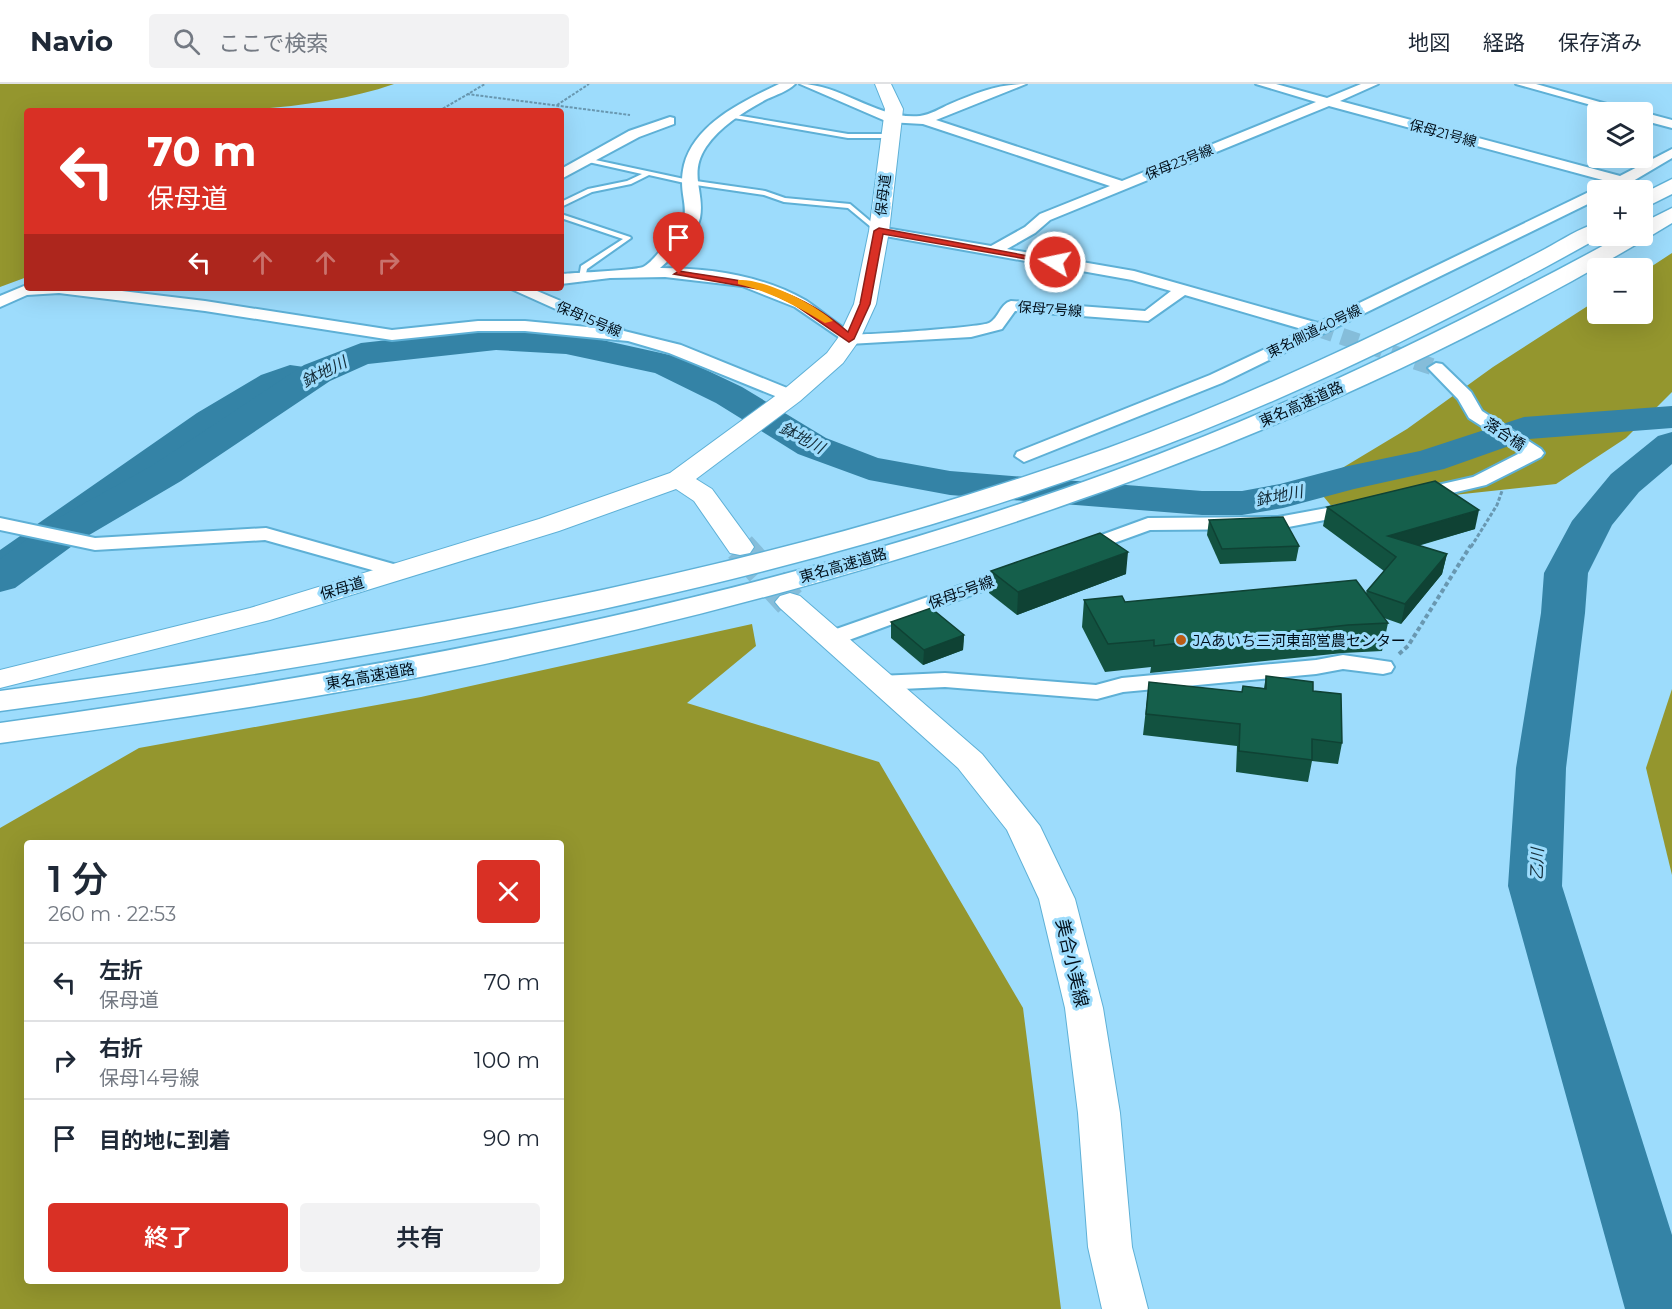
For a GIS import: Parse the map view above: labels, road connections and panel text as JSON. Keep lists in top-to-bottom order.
{
  "streets": {
    "highway": ["東名高速道路"],
    "street": [
      "保母21号線",
      "保母23号線",
      "保母道",
      "保母7号線",
      "保母15号線",
      "東名側道40号線",
      "落合橋",
      "保母5号線",
      "美合小美線"
    ]
  },
  "crossings": [
    ["保母21号線", "保母23号線"],
    ["保母道", "保母7号線"],
    ["保母道", "東名高速道路"],
    ["保母5号線", "美合小美線"]
  ],
  "water": ["鉢地川", "乙川"],
  "places": ["JAあいち三河東部営農センター"],
  "page": {
    "header": "Navio",
    "search": "ここで検索",
    "nav": ["地図", "経路", "保存済み"],
    "map_buttons": ["+", "−"],
    "turn": ["70 m", "保母道"],
    "heading": ["1 分", "260 m · 22:53"],
    "list": [
      {
        "name": "左折",
        "note": "保母道",
        "value": "70 m"
      },
      {
        "name": "右折",
        "note": "保母14号線",
        "value": "100 m"
      },
      {
        "name": "目的地に到着",
        "value": "90 m"
      }
    ],
    "buttons": ["終了", "共有"]
  }
}
